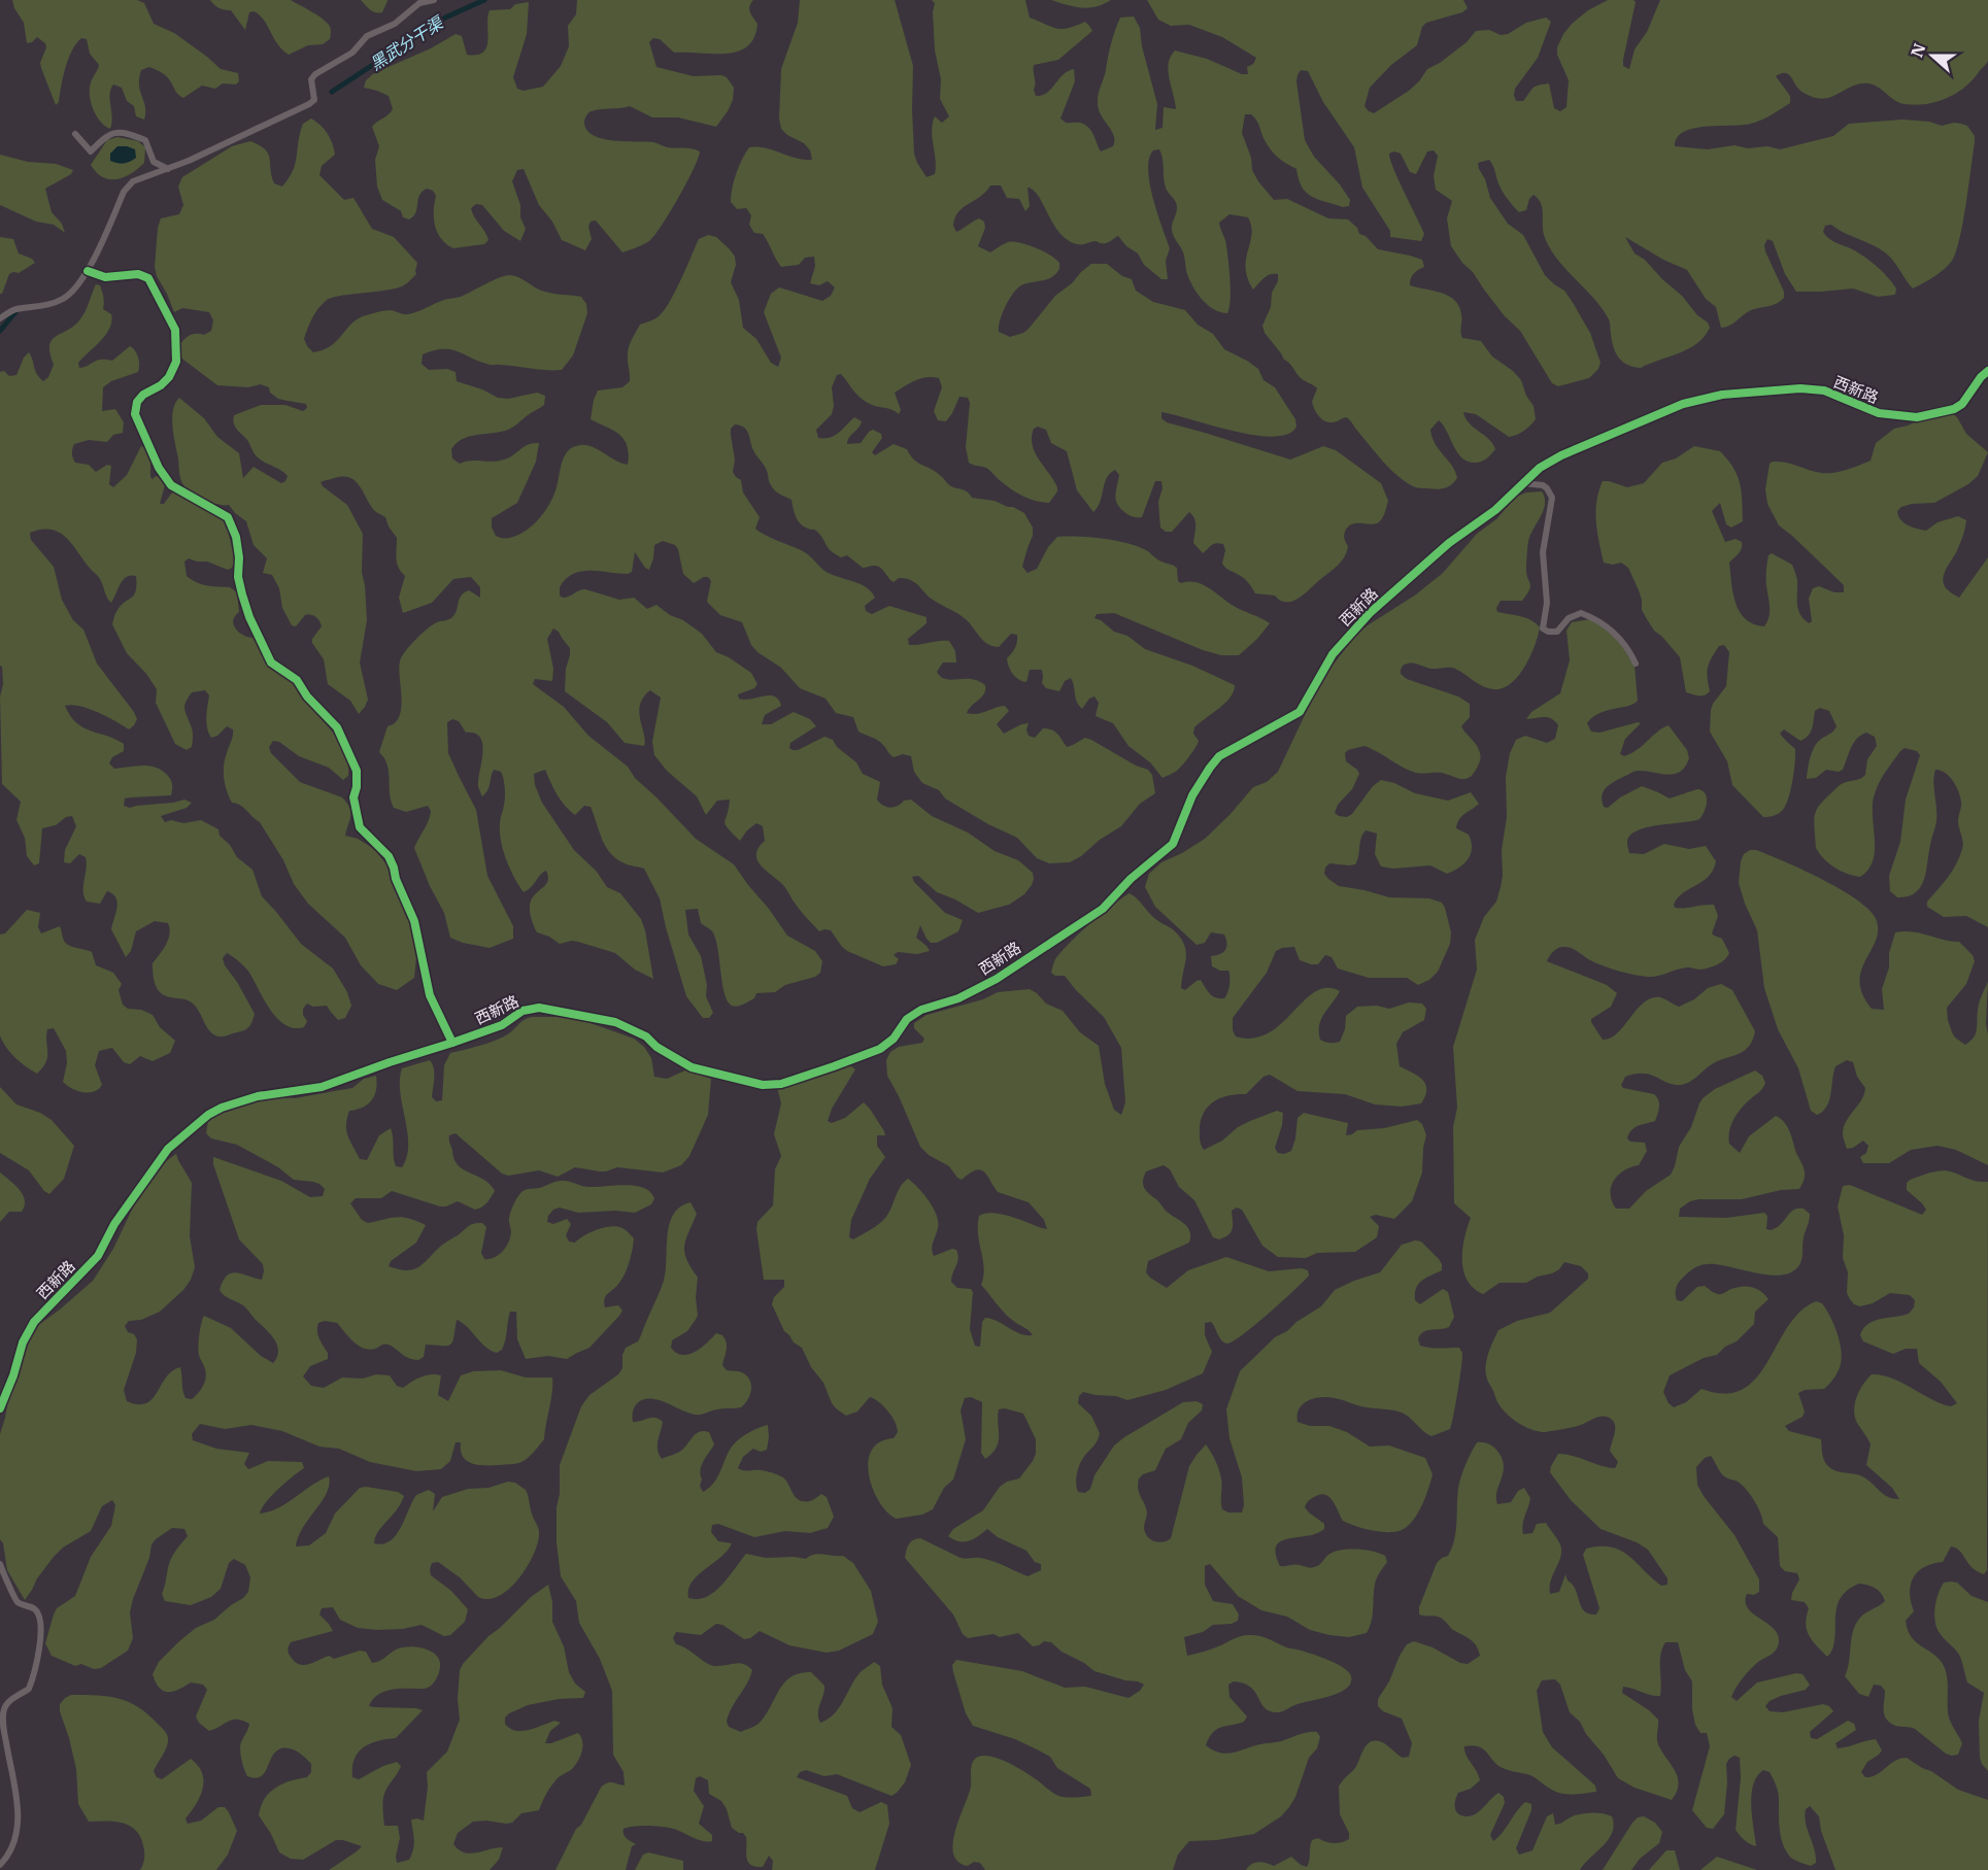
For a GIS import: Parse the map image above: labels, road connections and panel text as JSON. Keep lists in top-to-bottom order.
{
  "streets": {
    "street": ["西新路"]
  },
  "water": ["黑武分干渠"],
  "north": "left"
}
